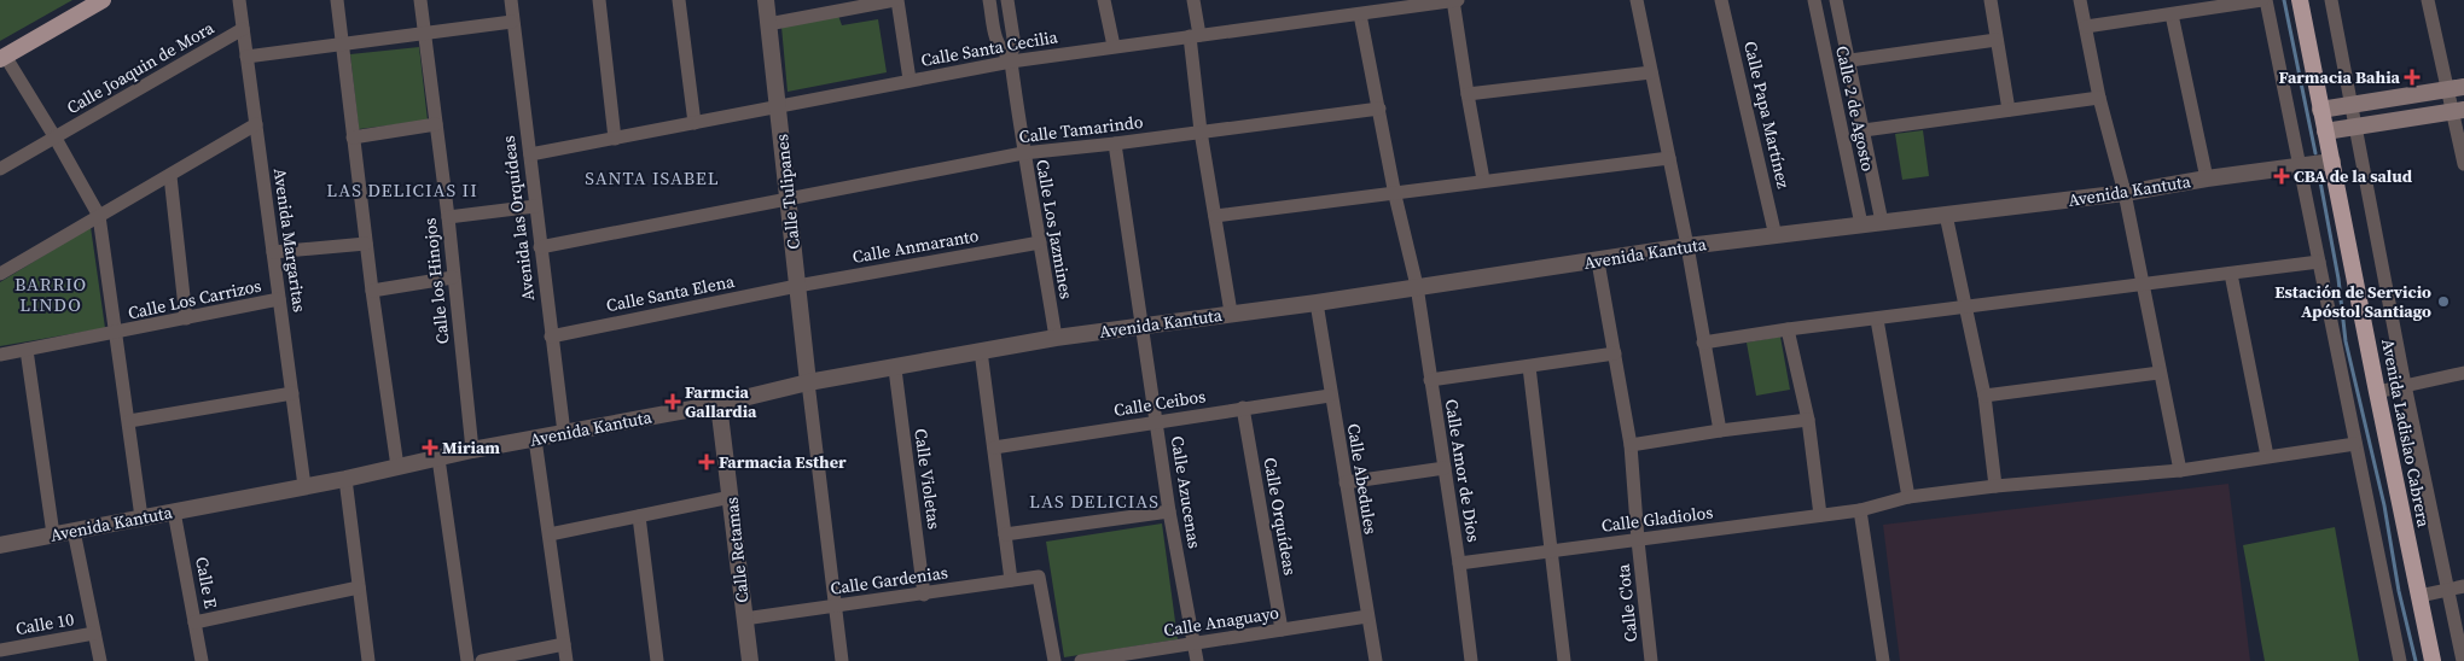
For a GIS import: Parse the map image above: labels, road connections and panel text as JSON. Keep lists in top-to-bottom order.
{
  "streets": {
    "highway": ["Avenida Ladislao Cabrera"],
    "street": [
      "Calle Santa Cecilia",
      "Calle Joaquin de Mora",
      "Calle 2 de Agosto",
      "Calle Papa Martínez",
      "Calle Tamarindo",
      "Avenida Kantuta",
      "Calle Tulipanes",
      "Avenida las Orquídeas",
      "Calle Los Jazmines",
      "Avenida Margaritas",
      "Calle Anmaranto",
      "Calle los Hinojos",
      "Calle Santa Elena",
      "Calle Los Carrizos",
      "Calle Ceibos",
      "Calle Amor de Dios",
      "Calle Violetas",
      "Calle Abedules",
      "Calle Azucenas",
      "Calle Orquídeas",
      "Calle Gladiolos",
      "Calle Retamas",
      "Calle Gardenias",
      "Calle E",
      "Calle C'ota",
      "Calle Anaguayo",
      "Calle 10"
    ]
  },
  "crossings": [
    ["Calle Santa Cecilia", "Calle Tulipanes"],
    ["Calle Santa Cecilia", "Avenida las Orquídeas"],
    ["Calle Santa Cecilia", "Calle Los Jazmines"],
    ["Calle Santa Cecilia", "Calle Amor de Dios"],
    ["Calle Joaquin de Mora", "Avenida Margaritas"],
    ["Calle 2 de Agosto", "Avenida Kantuta"],
    ["Calle Papa Martínez", "Avenida Kantuta"],
    ["Calle Tamarindo", "Calle Tulipanes"],
    ["Calle Tamarindo", "Avenida las Orquídeas"],
    ["Calle Tamarindo", "Calle Los Jazmines"],
    ["Calle Tamarindo", "Calle Amor de Dios"],
    ["Calle Tamarindo", "Calle Azucenas"],
    ["Avenida Kantuta", "Calle Tulipanes"],
    ["Avenida Kantuta", "Avenida las Orquídeas"],
    ["Avenida Kantuta", "Calle Los Jazmines"],
    ["Avenida Kantuta", "Avenida Margaritas"],
    ["Avenida Kantuta", "Calle los Hinojos"],
    ["Avenida Kantuta", "Avenida Ladislao Cabrera"],
    ["Avenida Kantuta", "Calle Amor de Dios"],
    ["Avenida Kantuta", "Calle Violetas"],
    ["Avenida Kantuta", "Calle Abedules"],
    ["Avenida Kantuta", "Calle Azucenas"],
    ["Avenida Kantuta", "Calle Retamas"],
    ["Avenida Kantuta", "Calle E"],
    ["Avenida Kantuta", "Calle C'ota"],
    ["Calle Tulipanes", "Calle Anmaranto"],
    ["Calle Tulipanes", "Calle Santa Elena"],
    ["Avenida las Orquídeas", "Calle Santa Elena"],
    ["Calle Los Jazmines", "Calle Anmaranto"],
    ["Avenida Margaritas", "Calle Los Carrizos"],
    ["Calle Anmaranto", "Calle Santa Elena"],
    ["Calle Ceibos", "Calle Abedules"],
    ["Calle Ceibos", "Calle Azucenas"],
    ["Calle Ceibos", "Calle Orquídeas"],
    ["Calle Amor de Dios", "Calle Gladiolos"],
    ["Calle Violetas", "Calle Gardenias"],
    ["Calle Abedules", "Calle Anaguayo"],
    ["Calle Azucenas", "Calle Anaguayo"],
    ["Calle Orquídeas", "Calle Anaguayo"],
    ["Calle Gladiolos", "Calle C'ota"],
    ["Calle Retamas", "Calle Gardenias"]
  ],
  "districts": [
    "SANTA ISABEL",
    "LAS DELICIAS II",
    "BARRIO LINDO",
    "LAS DELICIAS"
  ],
  "places": {
    "health": [
      "Farmacia Bahia",
      "CBA de la salud",
      "Farmcia Gallardia",
      "Miriam",
      "Farmacia Esther"
    ],
    "other": ["Estación de Servicio Apóstol Santiago"]
  }
}
